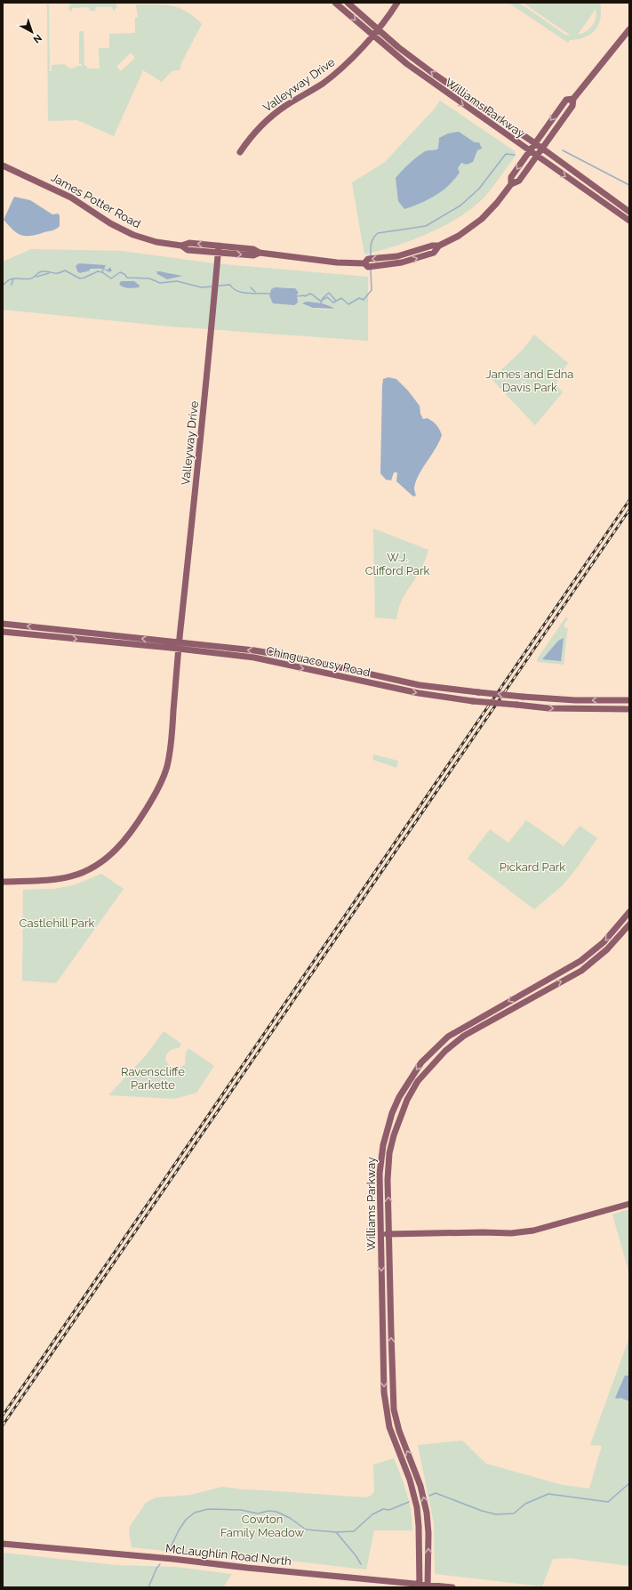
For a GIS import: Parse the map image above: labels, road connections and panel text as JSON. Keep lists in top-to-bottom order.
{
  "streets": {
    "main road": [
      "Valleyway Drive",
      "Williams Parkway",
      "James Potter Road",
      "Chinguacousy Road",
      "McLaughlin Road North"
    ]
  },
  "crossings": [
    ["Valleyway Drive", "Williams Parkway"],
    ["Valleyway Drive", "James Potter Road"],
    ["Valleyway Drive", "Chinguacousy Road"],
    ["Williams Parkway", "James Potter Road"],
    ["Williams Parkway", "McLaughlin Road North"]
  ],
  "parks": [
    "James and Edna Davis Park",
    "W.J. Clifford Park",
    "Pickard Park",
    "Castlehill Park",
    "Ravenscliffe Parkette",
    "Cowton Family Meadow"
  ],
  "north": "bottom right"
}
